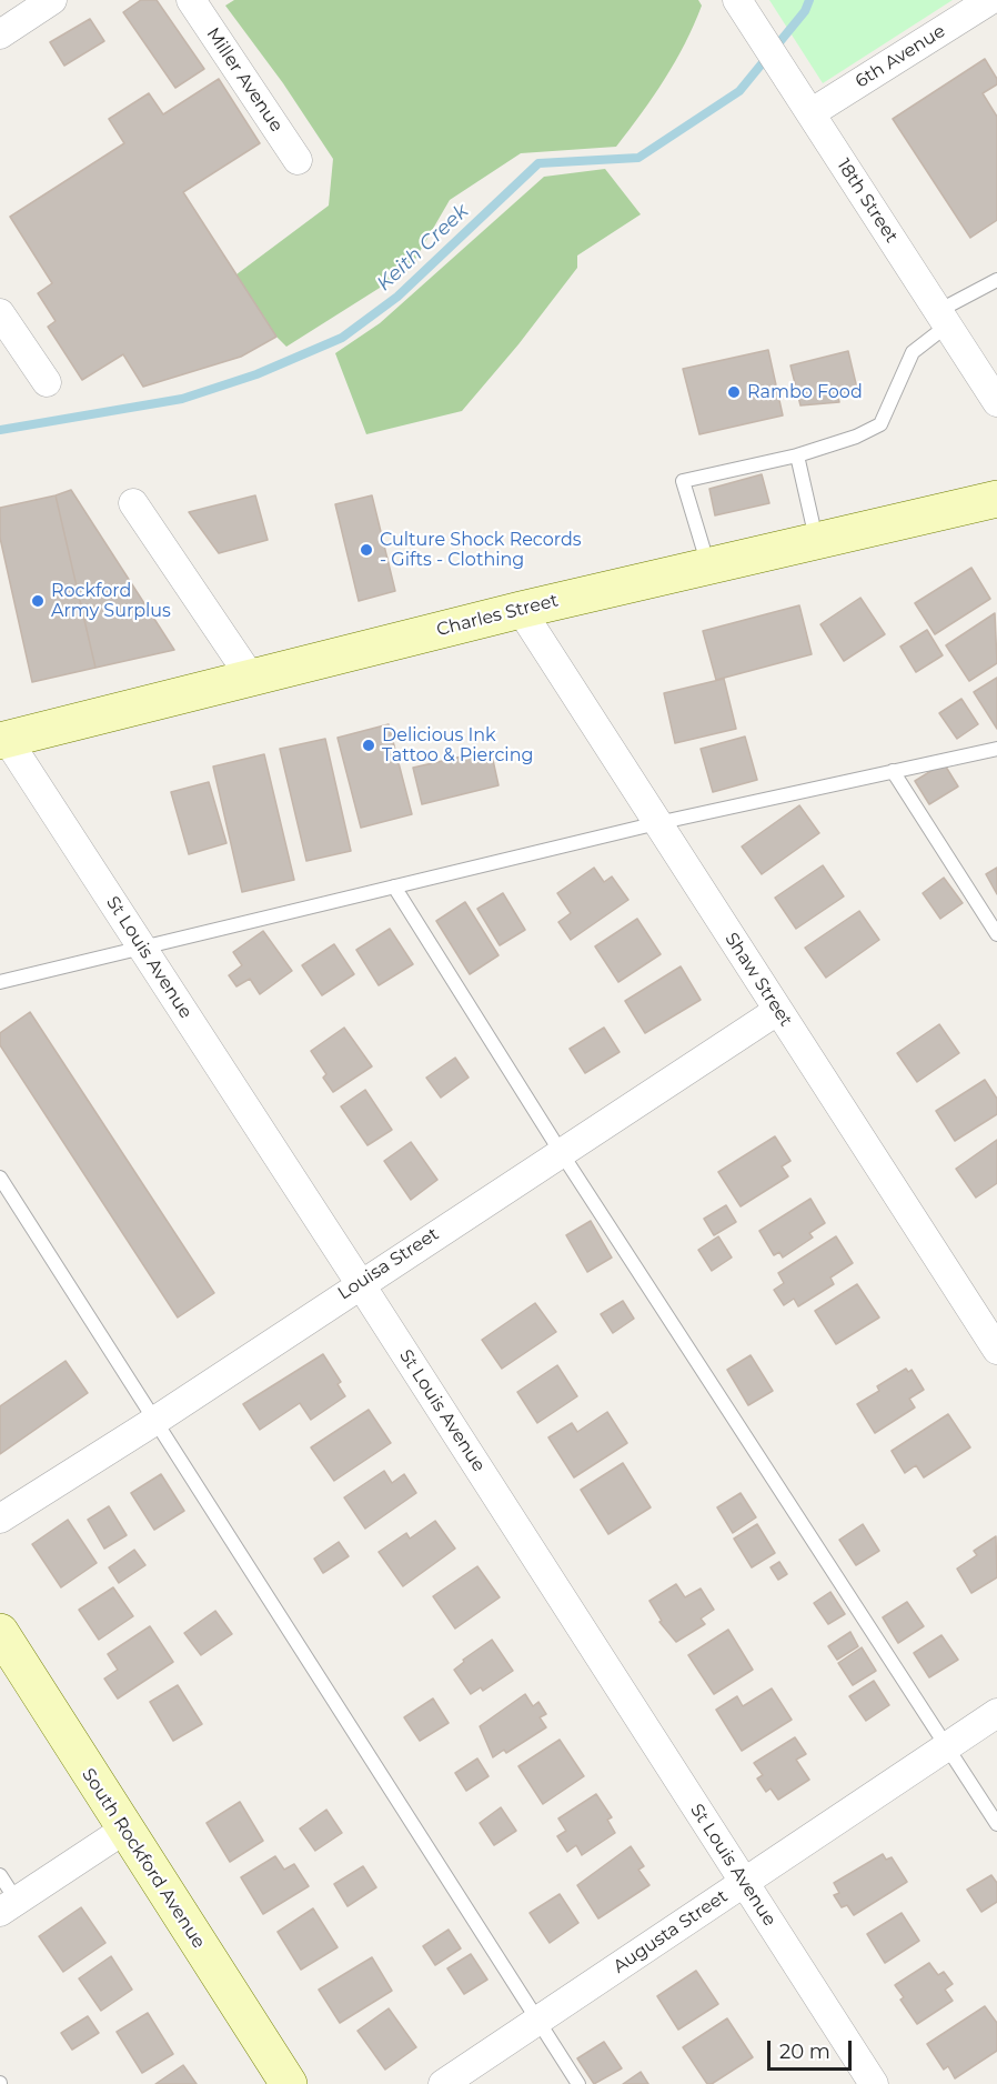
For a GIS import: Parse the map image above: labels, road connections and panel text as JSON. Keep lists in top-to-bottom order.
{
  "streets": {
    "main road": ["Charles Street", "South Rockford Avenue"],
    "street": [
      "6th Avenue",
      "Miller Avenue",
      "18th Street",
      "St Louis Avenue",
      "Shaw Street",
      "Louisa Street",
      "Augusta Street"
    ]
  },
  "crossings": [
    ["6th Avenue", "18th Street"],
    ["Charles Street", "St Louis Avenue"],
    ["Charles Street", "Shaw Street"],
    ["St Louis Avenue", "Louisa Street"],
    ["St Louis Avenue", "Augusta Street"],
    ["Shaw Street", "Louisa Street"]
  ],
  "water": ["Keith Creek"],
  "places": [
    "Rambo Food",
    "Culture Shock Records - Gifts - Clothing",
    "Rockford Army Surplus",
    "Delicious Ink Tattoo & Piercing"
  ],
  "scale_bar": "20 m"
}
